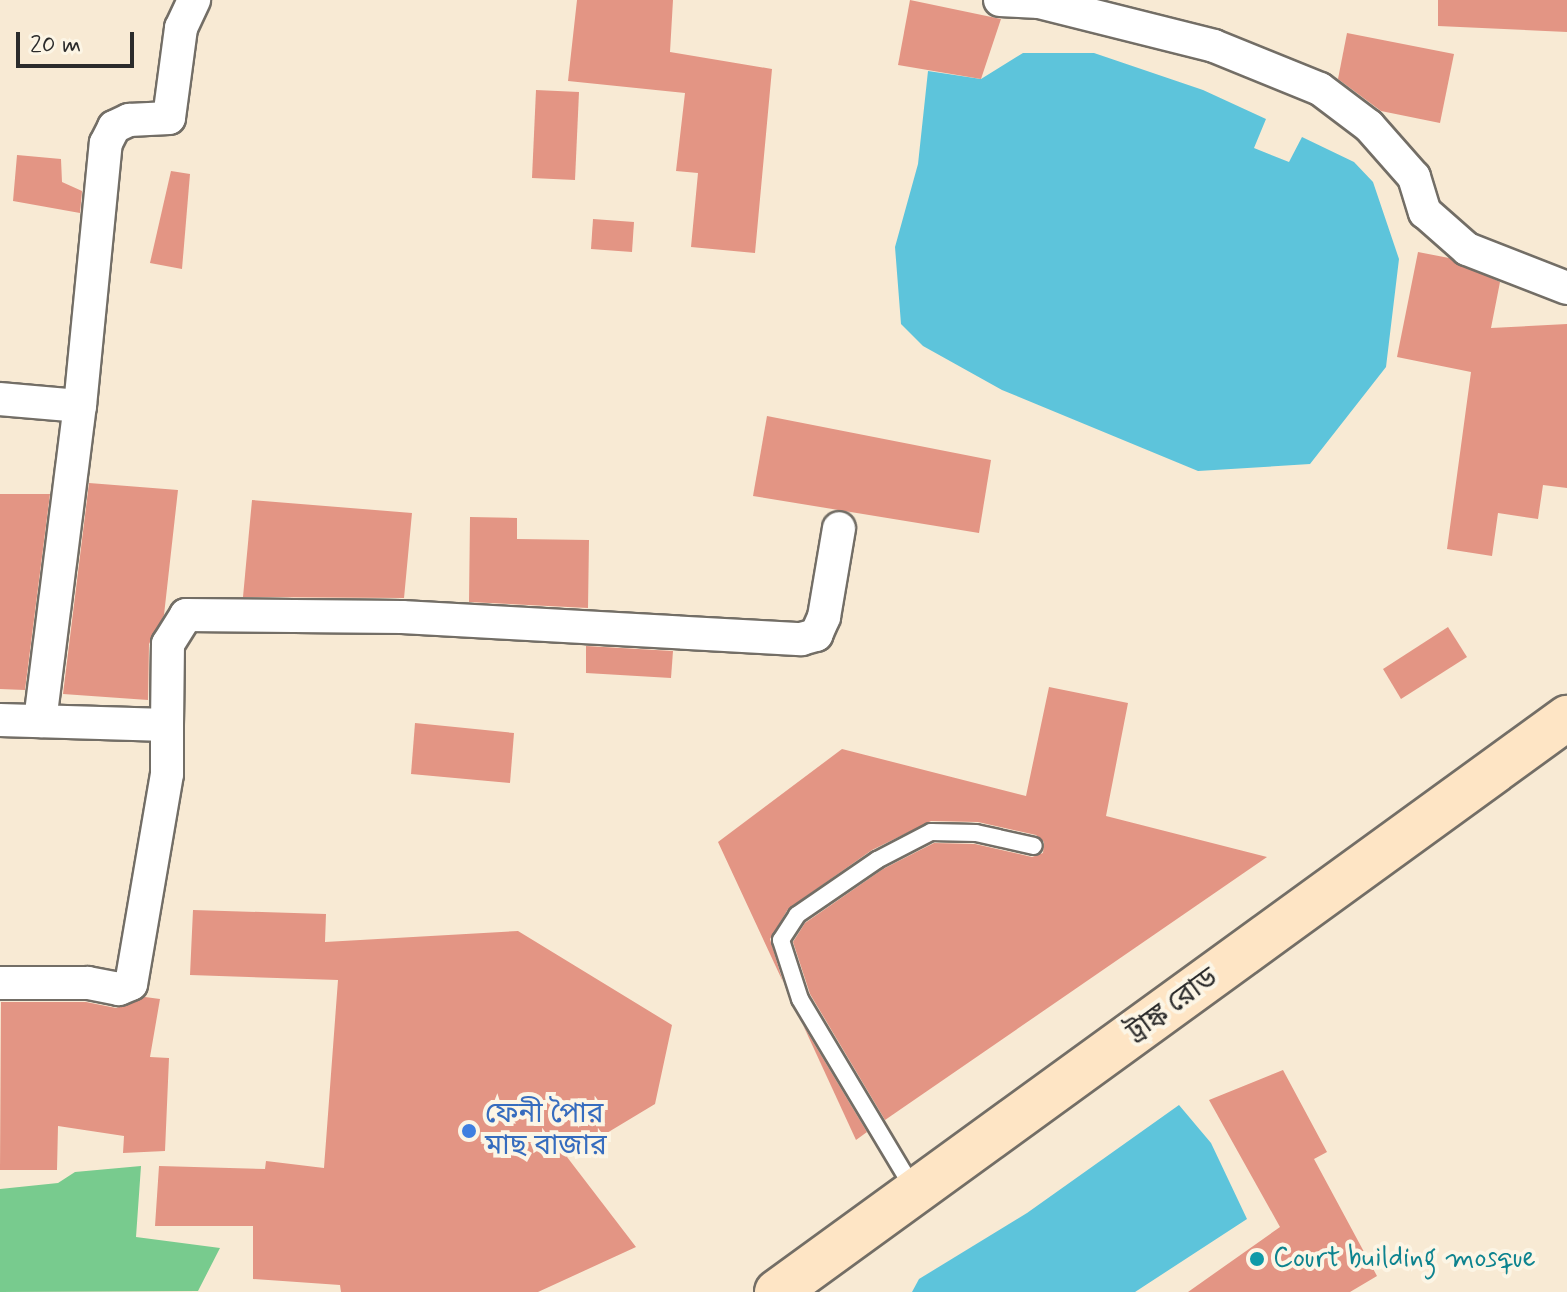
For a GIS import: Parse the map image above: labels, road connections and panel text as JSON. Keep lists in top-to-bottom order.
{
  "streets": {
    "main road": ["ট্রাঙ্ক রোড"]
  },
  "places": ["ফেনী পৈার মাছ বাজার", "Court building mosque"],
  "scale_bar": "20 m"
}
